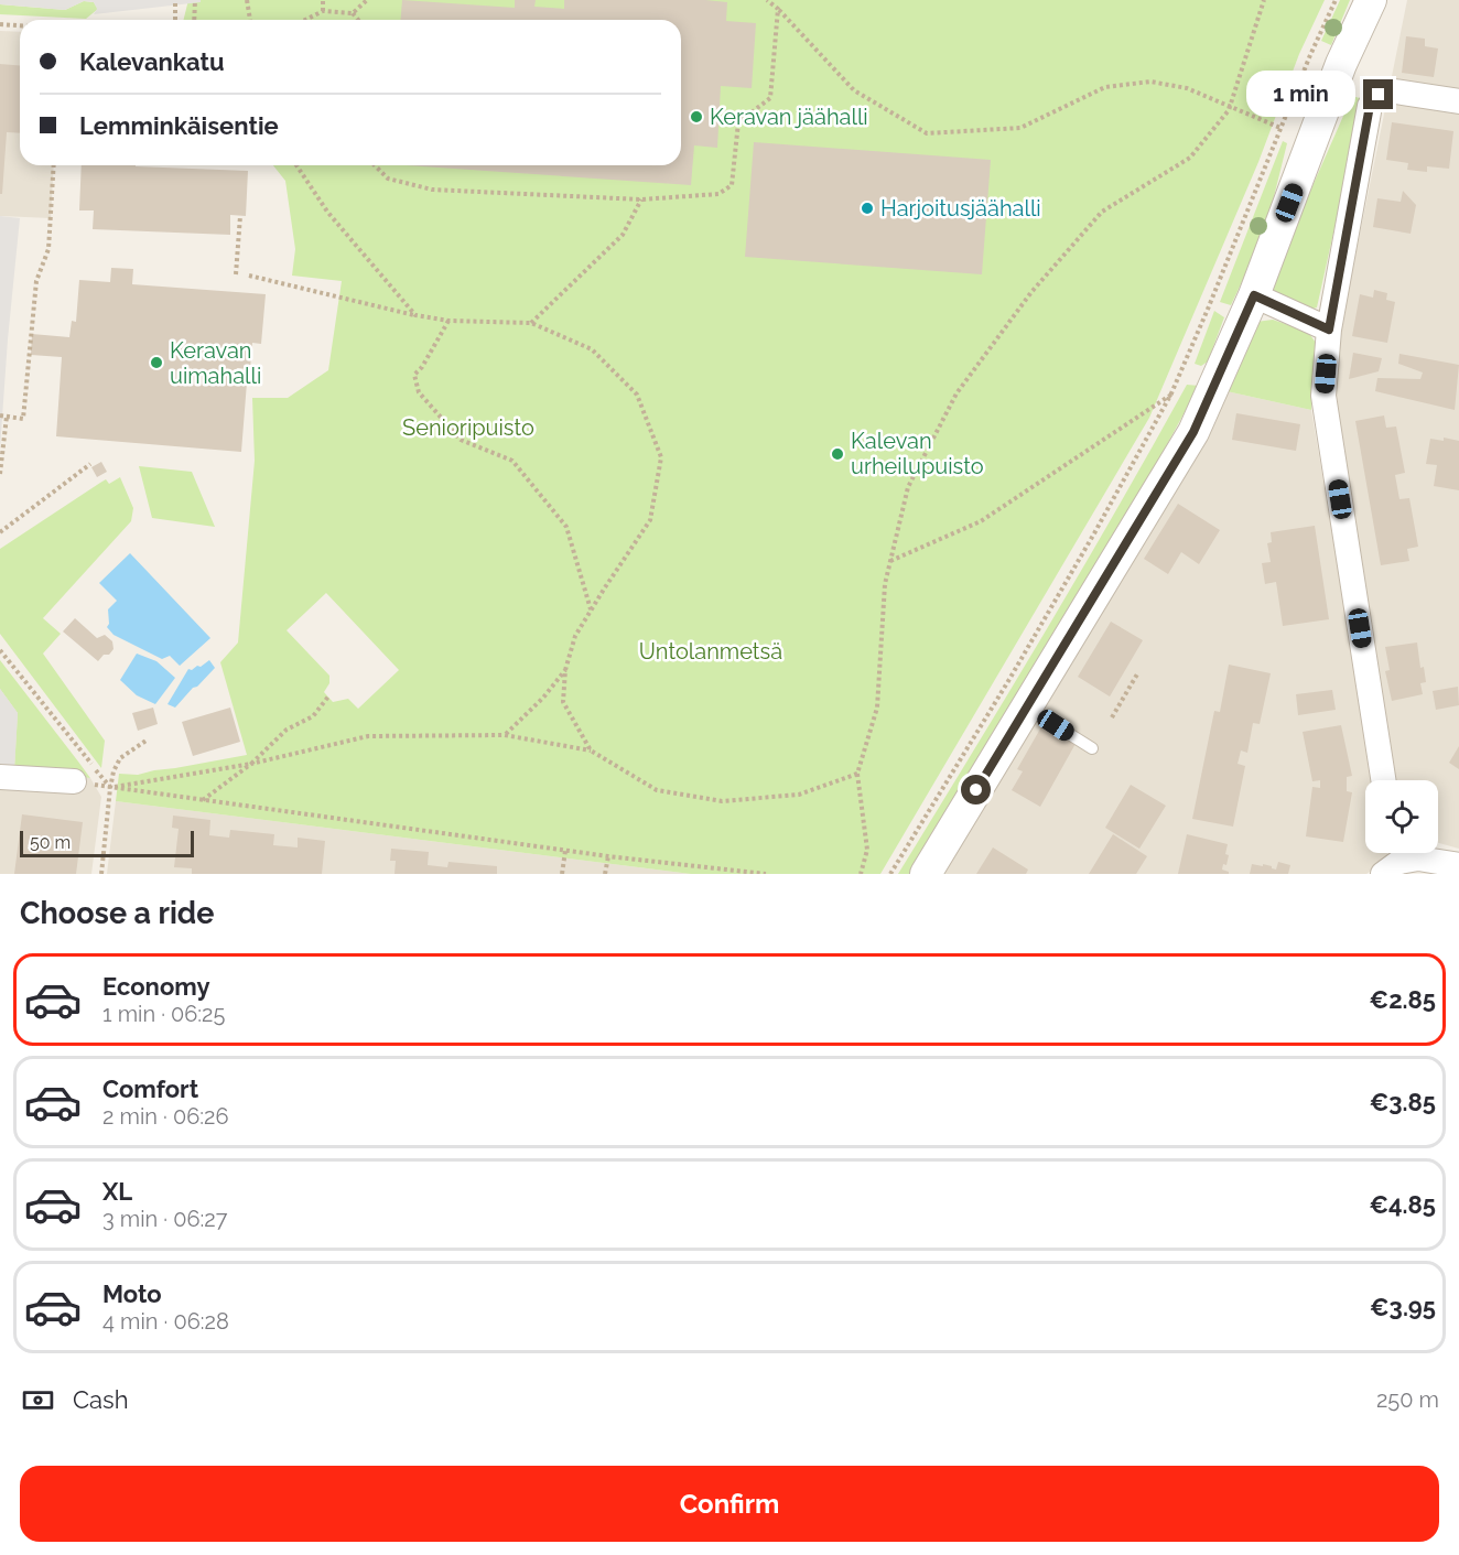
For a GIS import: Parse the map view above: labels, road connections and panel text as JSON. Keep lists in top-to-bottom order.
{
  "parks": ["Senioripuisto", "Untolanmetsä"],
  "places": [
    "Keravan jäähalli",
    "Harjoitusjäähalli",
    "Keravan uimahalli",
    "Kalevan urheilupuisto"
  ],
  "scale_bar": "50 m",
  "page": {
    "banner": ["Kalevankatu", "Lemminkäisentie"],
    "bubble": "1 min",
    "scale": "50 m",
    "heading": "Choose a ride",
    "list": [
      {
        "name": "Economy",
        "note": "1 min · 06:25",
        "value": "€2.85"
      },
      {
        "name": "Comfort",
        "note": "2 min · 06:26",
        "value": "€3.85"
      },
      {
        "name": "XL",
        "note": "3 min · 06:27",
        "value": "€4.85"
      },
      {
        "name": "Moto",
        "note": "4 min · 06:28",
        "value": "€3.95"
      }
    ],
    "pay": ["Cash", "250 m"],
    "buttons": "Confirm"
  }
}
